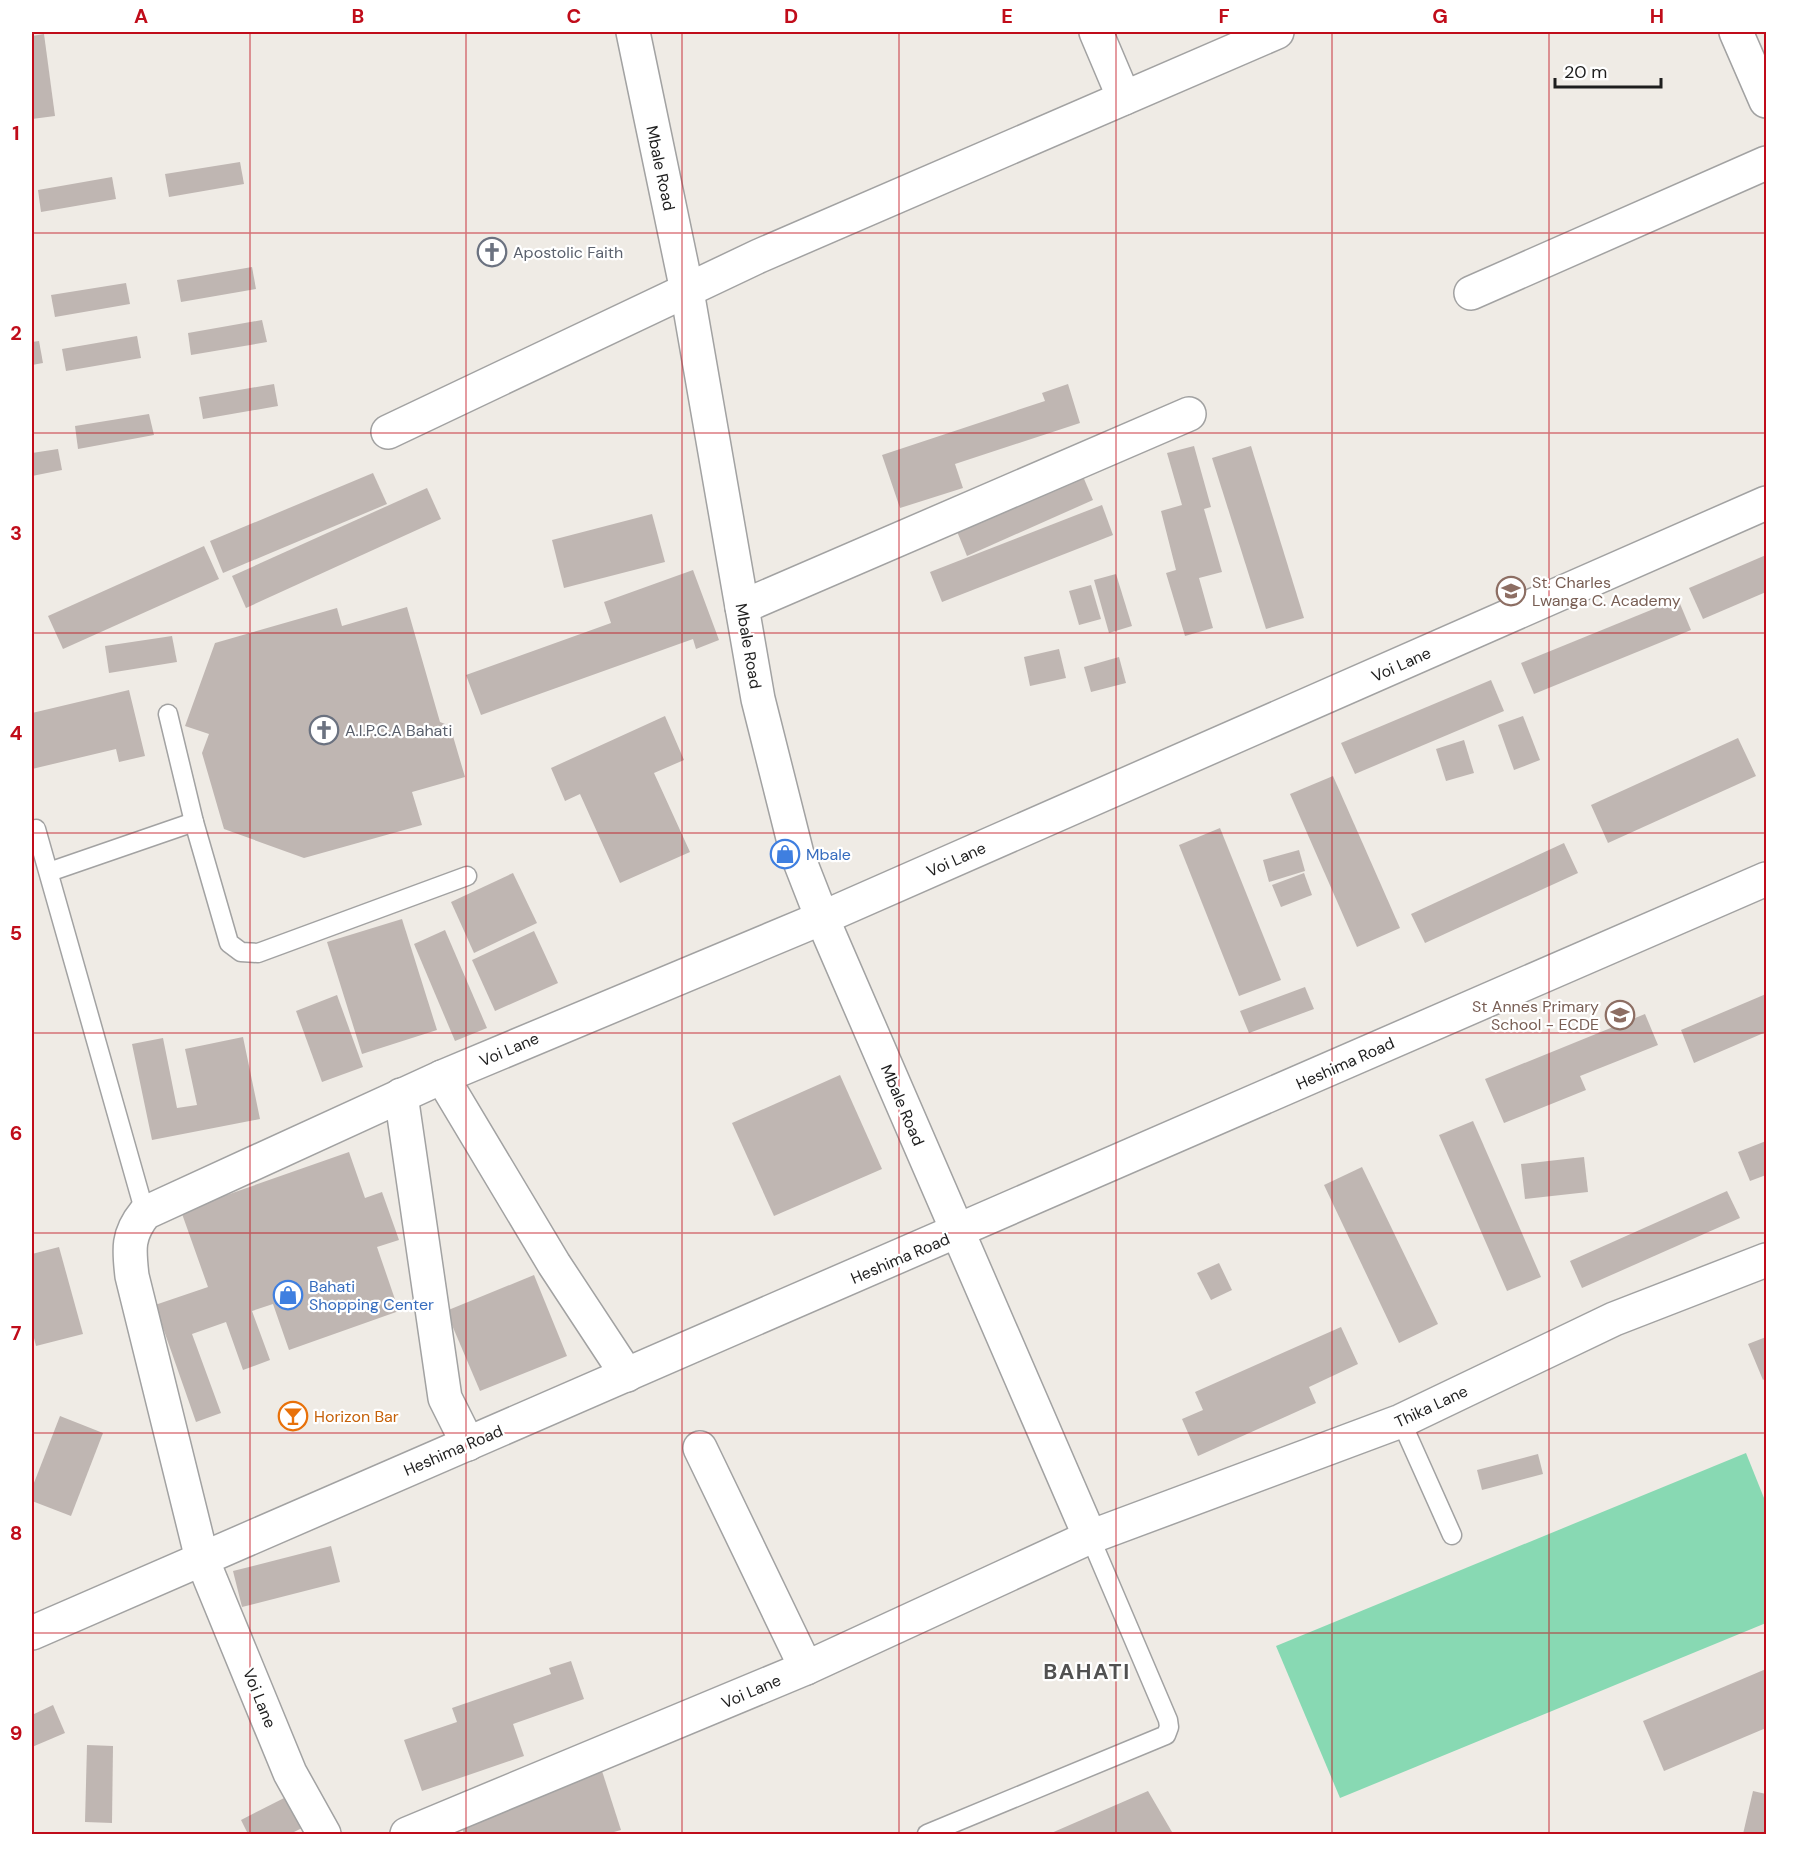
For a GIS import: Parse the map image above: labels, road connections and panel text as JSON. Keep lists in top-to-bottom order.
{
  "streets": {
    "street": [
      "Mbale Road",
      "Voi Lane",
      "Heshima Road",
      "Thika Lane"
    ]
  },
  "crossings": [
    ["Mbale Road", "Voi Lane"],
    ["Mbale Road", "Heshima Road"],
    ["Mbale Road", "Thika Lane"],
    ["Voi Lane", "Heshima Road"],
    ["Voi Lane", "Thika Lane"]
  ],
  "districts": ["BAHATI"],
  "places": {
    "church": ["Apostolic Faith", "A.I.P.C.A Bahati"],
    "school or university": ["St. Charles Lwanga C. Academy", "St Annes Primary School - ECDE"],
    "shop": ["Mbale", "Bahati Shopping Center"],
    "bar": ["Horizon Bar"]
  },
  "scale_bar": "20 m",
  "grid": {
    "columns": [
      "A",
      "B",
      "C",
      "D",
      "E",
      "F",
      "G",
      "H"
    ],
    "rows": [
      "1",
      "2",
      "3",
      "4",
      "5",
      "6",
      "7",
      "8",
      "9"
    ]
  }
}
